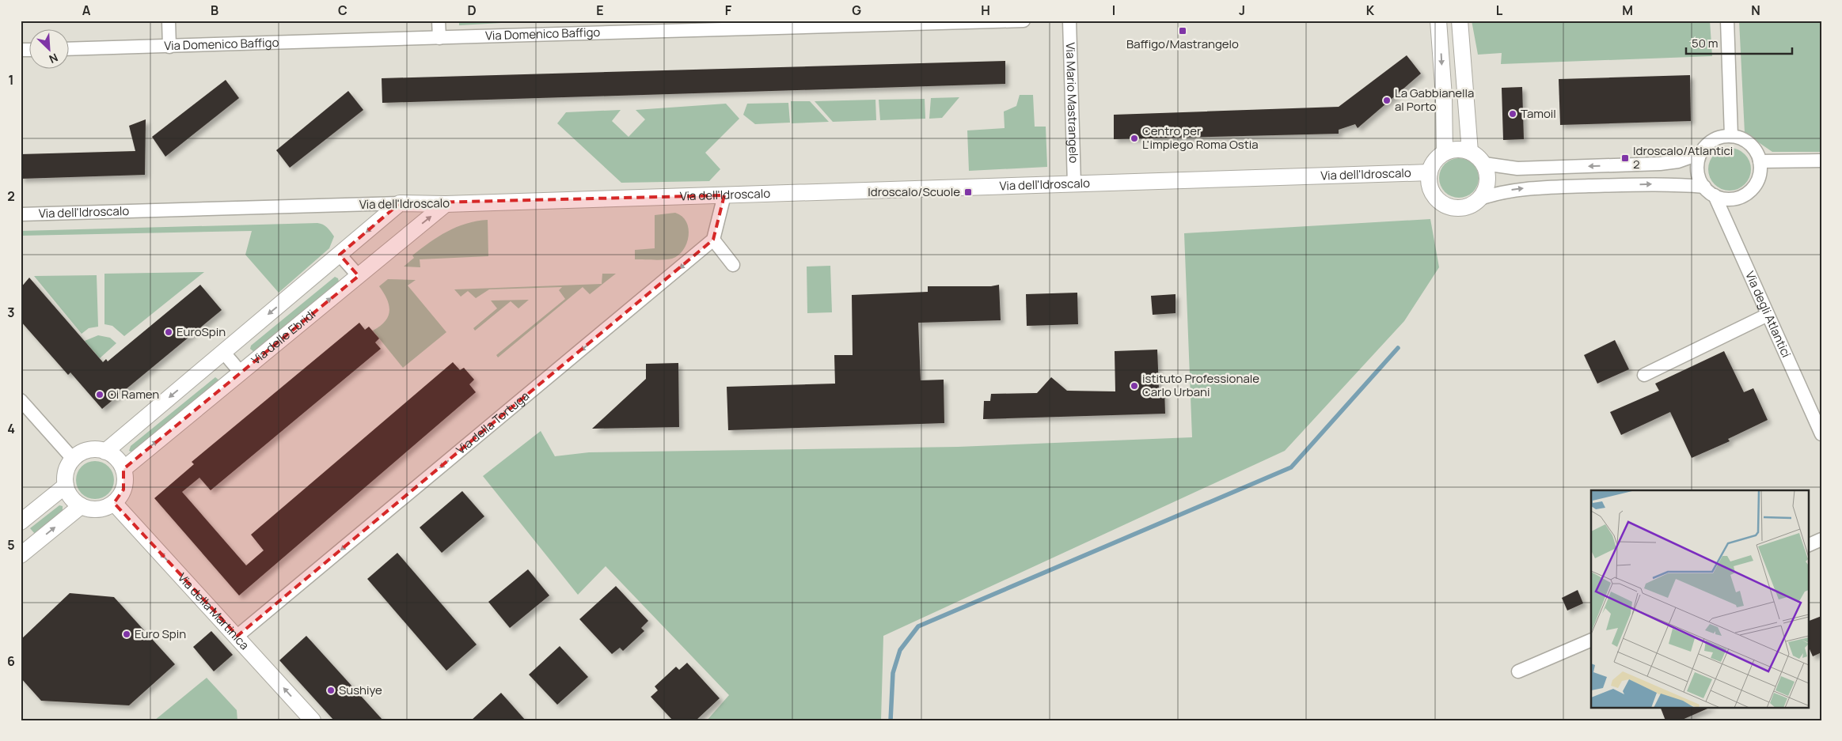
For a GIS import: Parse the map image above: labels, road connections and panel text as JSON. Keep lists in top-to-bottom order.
{
  "streets": {
    "street": [
      "Via Domenico Baffigo",
      "Via Mario Mastrangelo",
      "Via dell'Idroscalo",
      "Via degli Atlantici",
      "Via delle Ebridi",
      "Via della Tortuga",
      "Via della Martinica"
    ]
  },
  "crossings": [
    ["Via Mario Mastrangelo", "Via dell'Idroscalo"],
    ["Via dell'Idroscalo", "Via delle Ebridi"],
    ["Via delle Ebridi", "Via della Martinica"],
    ["Via della Tortuga", "Via della Martinica"]
  ],
  "one_way": ["Via della Tortuga", "Via della Martinica"],
  "places": {
    "transit": ["Baffigo/Mastrangelo", "Idroscalo/Atlantici 2", "Idroscalo/Scuole"],
    "other": [
      "La Gabbianella al Porto",
      "Tamoil",
      "Centro per L'impiego Roma Ostia",
      "EuroSpin",
      "istituto Professionale Carlo Urbani",
      "Oi Ramen",
      "Euro Spin",
      "Sushiye"
    ]
  },
  "scale_bar": "50 m",
  "north": "bottom right",
  "grid": {
    "columns": [
      "A",
      "B",
      "C",
      "D",
      "E",
      "F",
      "G",
      "H",
      "I",
      "J",
      "K",
      "L",
      "M",
      "N"
    ],
    "rows": [
      "1",
      "2",
      "3",
      "4",
      "5",
      "6"
    ]
  }
}
